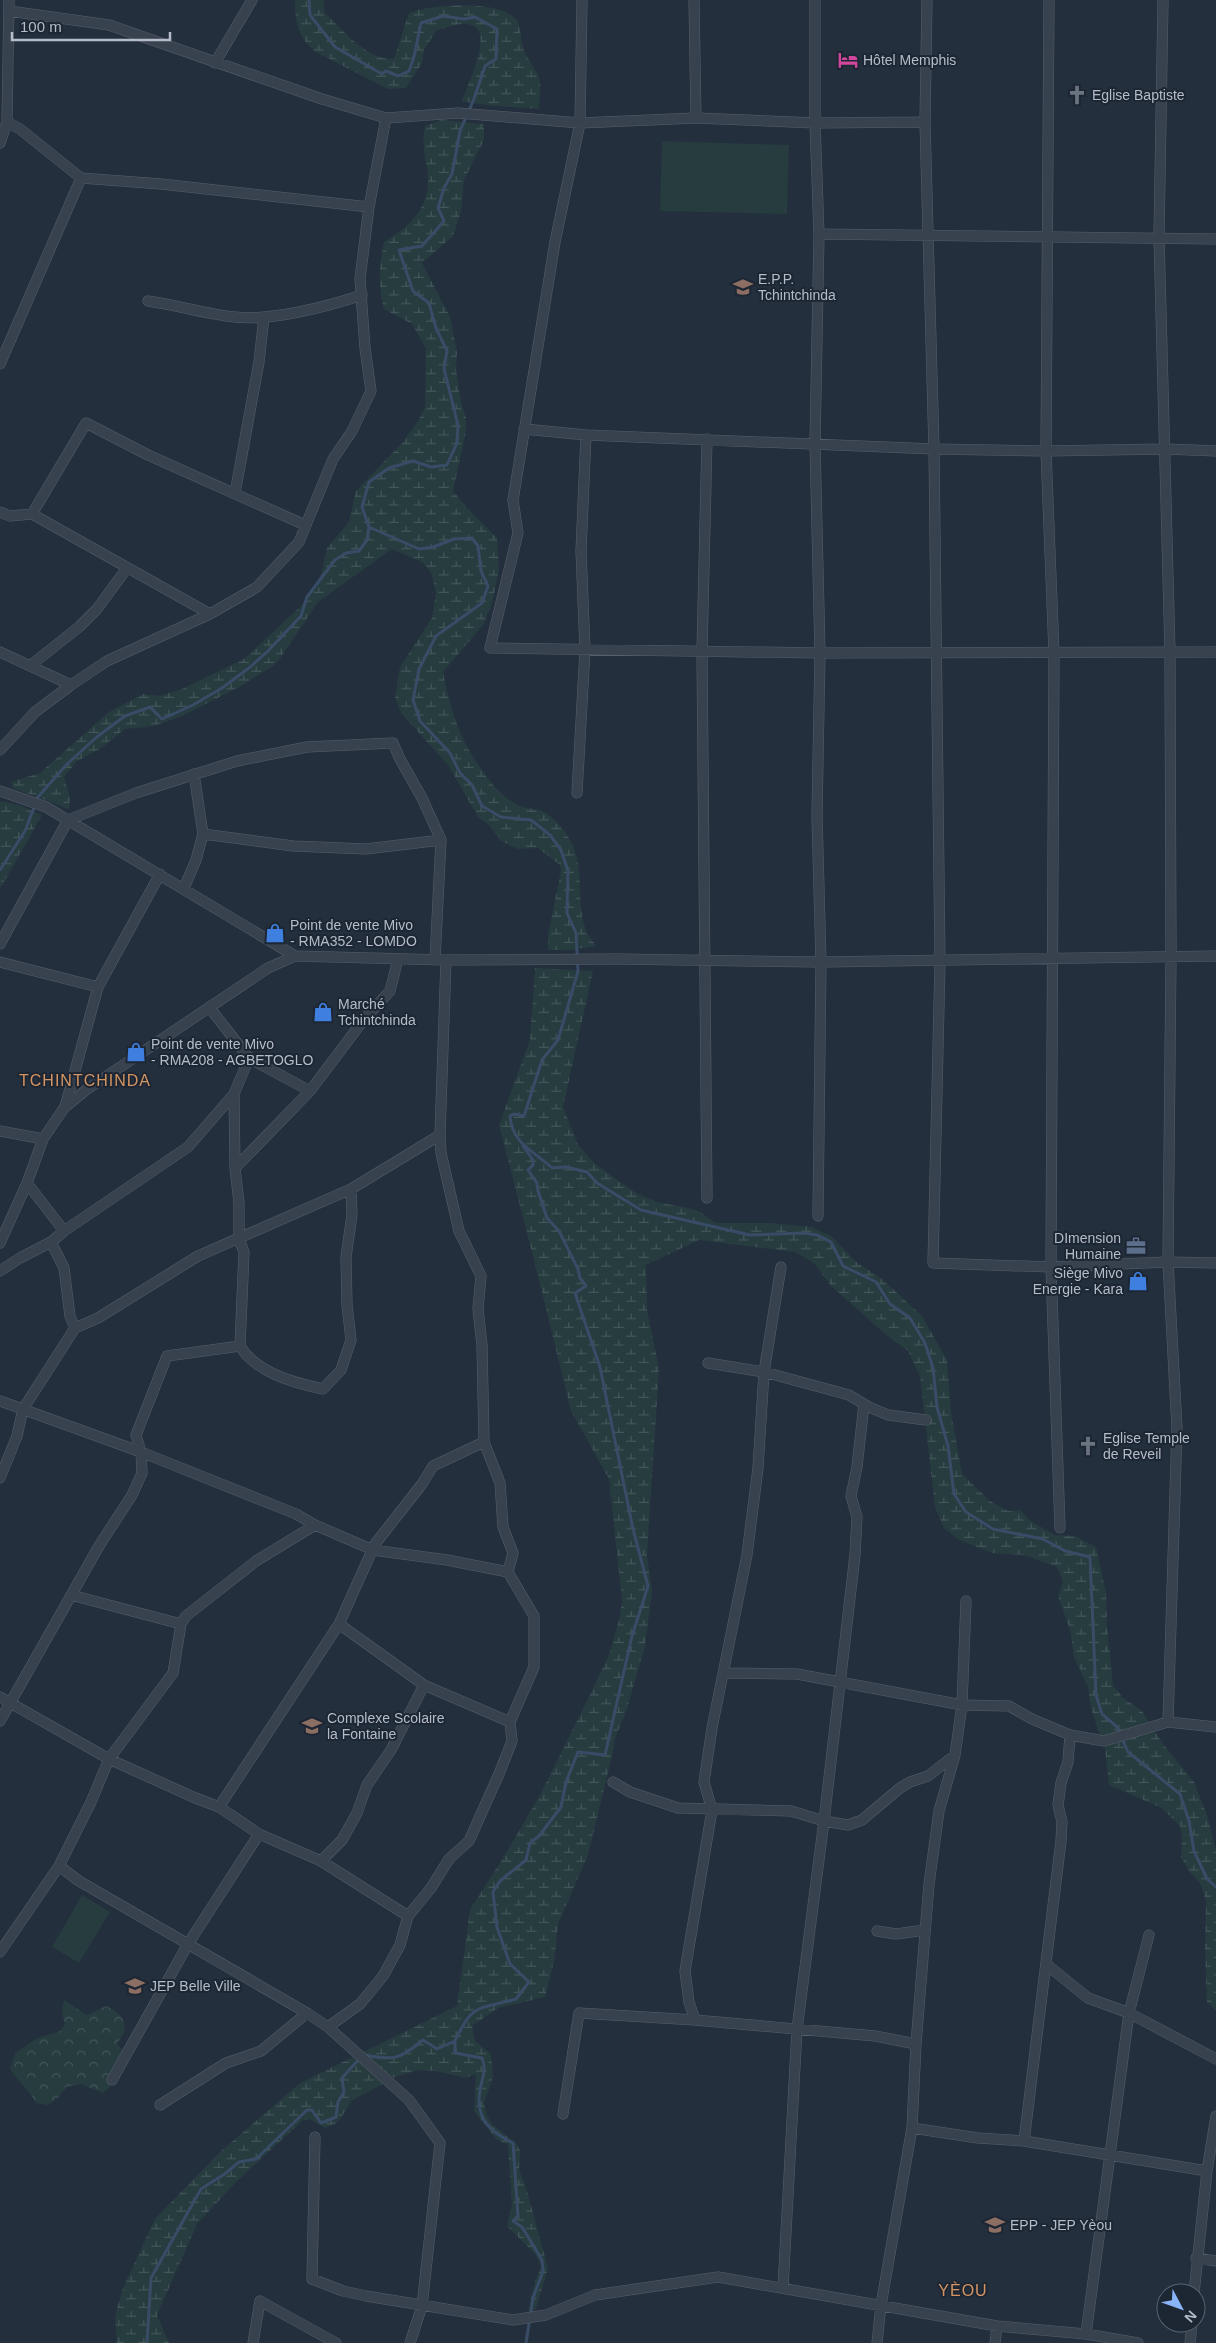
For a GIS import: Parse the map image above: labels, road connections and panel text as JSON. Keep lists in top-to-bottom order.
{
  "districts": ["TCHINTCHINDA", "YÈOU"],
  "places": {
    "hotel": ["Hôtel Memphis"],
    "church": ["Eglise Baptiste", "Eglise Temple de Reveil"],
    "school or university": [
      "E.P.P. Tchintchinda",
      "Complexe Scolaire la Fontaine",
      "JEP Belle Ville",
      "EPP - JEP Yèou"
    ],
    "shop": [
      "Point de vente Mivo - RMA352 - LOMDO",
      "Marché Tchintchinda",
      "Point de vente Mivo - RMA208 - AGBETOGLO",
      "Siège Mivo Energie - Kara"
    ],
    "office": ["DImension Humaine"]
  },
  "scale_bar": "100 m",
  "north": "bottom right"
}
